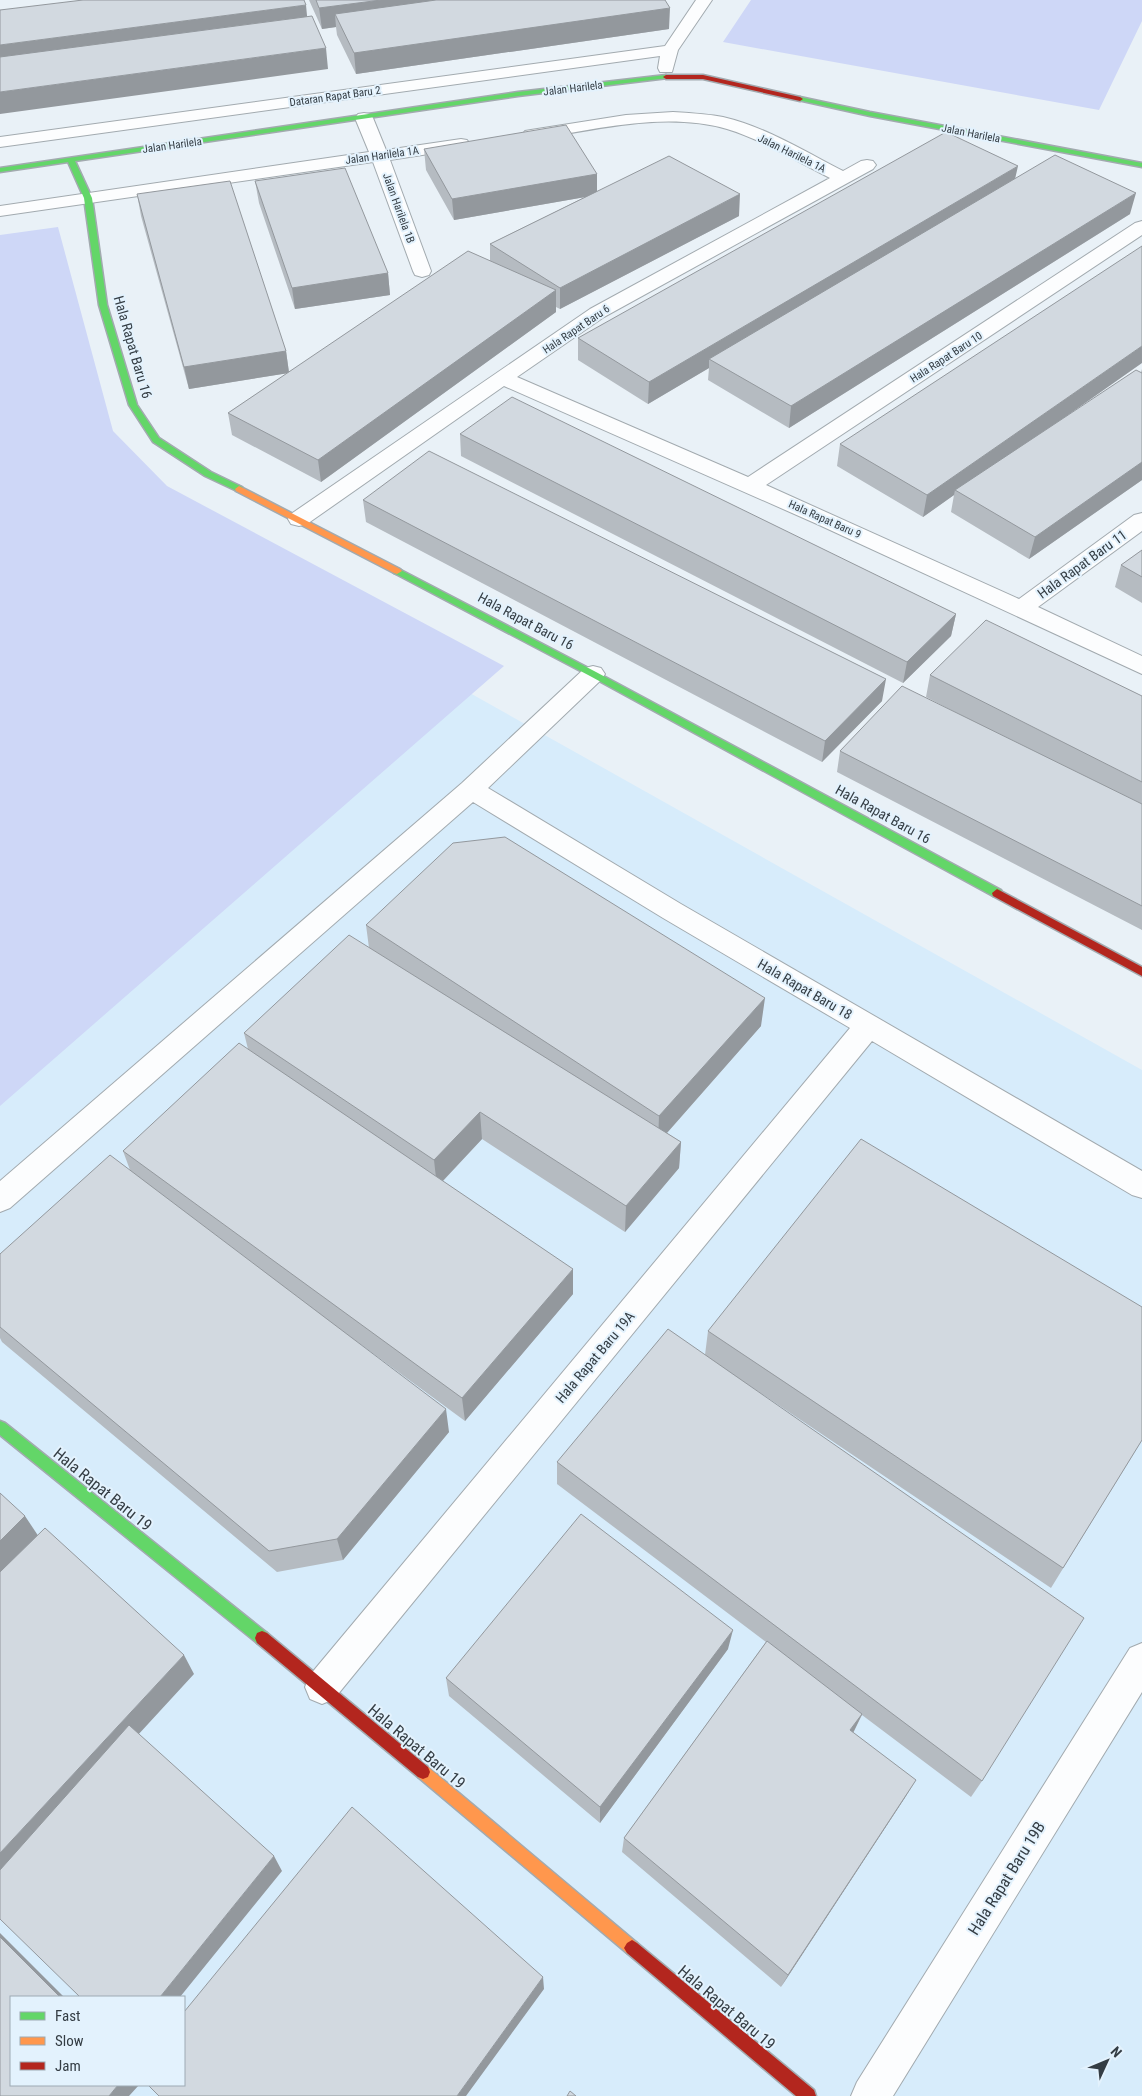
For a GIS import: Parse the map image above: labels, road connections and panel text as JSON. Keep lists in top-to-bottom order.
{
  "streets": {
    "street": [
      "Jalan Harilela",
      "Dataran Rapat Baru 2",
      "Jalan Harilela 1A",
      "Jalan Harilela 1B",
      "Hala Rapat Baru 6",
      "Hala Rapat Baru 16",
      "Hala Rapat Baru 10",
      "Hala Rapat Baru 9",
      "Hala Rapat Baru 11",
      "Hala Rapat Baru 18",
      "Hala Rapat Baru 19A",
      "Hala Rapat Baru 19",
      "Hala Rapat Baru 19B"
    ]
  },
  "crossings": [
    ["Jalan Harilela", "Jalan Harilela 1B"],
    ["Jalan Harilela", "Hala Rapat Baru 16"],
    ["Jalan Harilela 1A", "Jalan Harilela 1B"],
    ["Jalan Harilela 1A", "Hala Rapat Baru 6"],
    ["Jalan Harilela 1A", "Hala Rapat Baru 16"],
    ["Hala Rapat Baru 6", "Hala Rapat Baru 16"],
    ["Hala Rapat Baru 6", "Hala Rapat Baru 9"],
    ["Hala Rapat Baru 10", "Hala Rapat Baru 9"],
    ["Hala Rapat Baru 9", "Hala Rapat Baru 11"],
    ["Hala Rapat Baru 18", "Hala Rapat Baru 19A"],
    ["Hala Rapat Baru 19A", "Hala Rapat Baru 19"]
  ],
  "legend": ["Fast", "Slow", "Jam"],
  "north": "top right"
}
